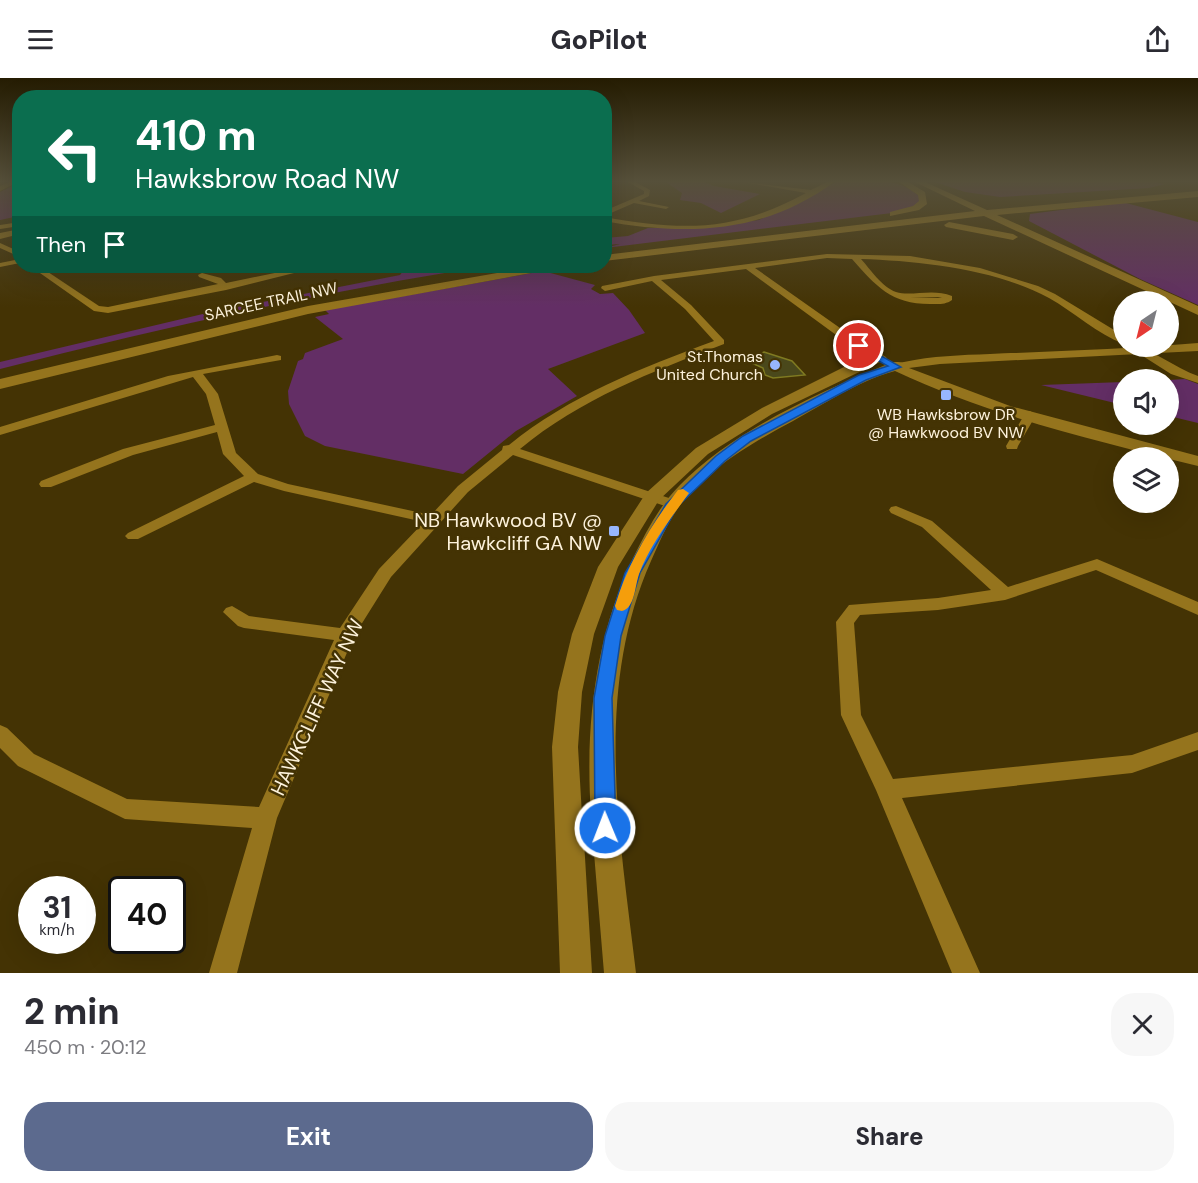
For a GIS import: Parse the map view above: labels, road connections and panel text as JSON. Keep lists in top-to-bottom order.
{
  "streets": {
    "main road": ["SARCEE TRAIL NW"],
    "street": ["HAWKCLIFF WAY NW"]
  },
  "places": {
    "other": ["St.Thomas United Church"],
    "transit": ["WB Hawksbrow DR @ Hawkwood BV NW", "NB Hawkwood BV @ Hawkcliff GA NW"]
  },
  "north": "bottom left",
  "page": {
    "header": "GoPilot",
    "turn": ["410 m", "Hawksbrow Road NW"],
    "then": "Then",
    "speed": "31 km/h",
    "limit": "40",
    "heading": ["2 min", "450 m · 20:12"],
    "buttons": ["Exit", "Share"]
  }
}
